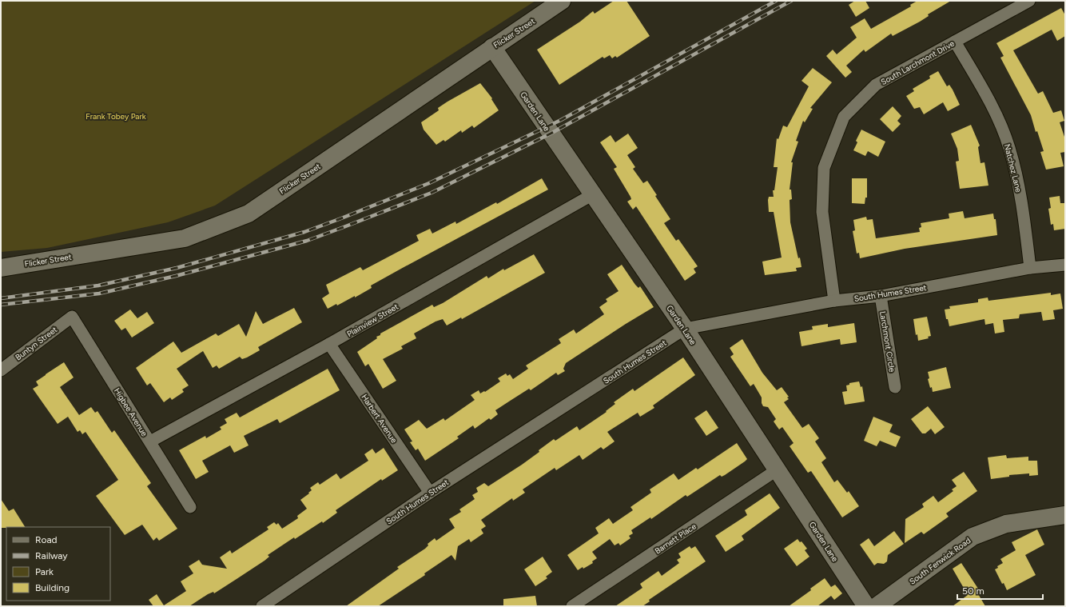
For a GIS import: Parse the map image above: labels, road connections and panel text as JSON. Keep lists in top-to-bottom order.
{
  "streets": {
    "street": [
      "Flicker Street",
      "South Larchmont Drive",
      "Garden Lane",
      "Natchez Lane",
      "South Humes Street",
      "Plainview Street",
      "Larchmont Circle",
      "Buntyn Street",
      "Higbee Avenue",
      "Harbert Avenue",
      "Barnett Place",
      "South Fenwick Road"
    ]
  },
  "crossings": [
    ["Flicker Street", "Garden Lane"],
    ["South Larchmont Drive", "Natchez Lane"],
    ["South Larchmont Drive", "South Humes Street"],
    ["Garden Lane", "South Humes Street"],
    ["Garden Lane", "Plainview Street"],
    ["Garden Lane", "Barnett Place"],
    ["Natchez Lane", "South Humes Street"],
    ["South Humes Street", "Larchmont Circle"],
    ["South Humes Street", "Harbert Avenue"],
    ["Plainview Street", "Higbee Avenue"],
    ["Plainview Street", "Harbert Avenue"],
    ["Buntyn Street", "Higbee Avenue"]
  ],
  "parks": ["Frank Tobey Park"],
  "legend": [
    "Road",
    "Railway",
    "Park",
    "Building"
  ],
  "scale_bar": "50 m"
}
